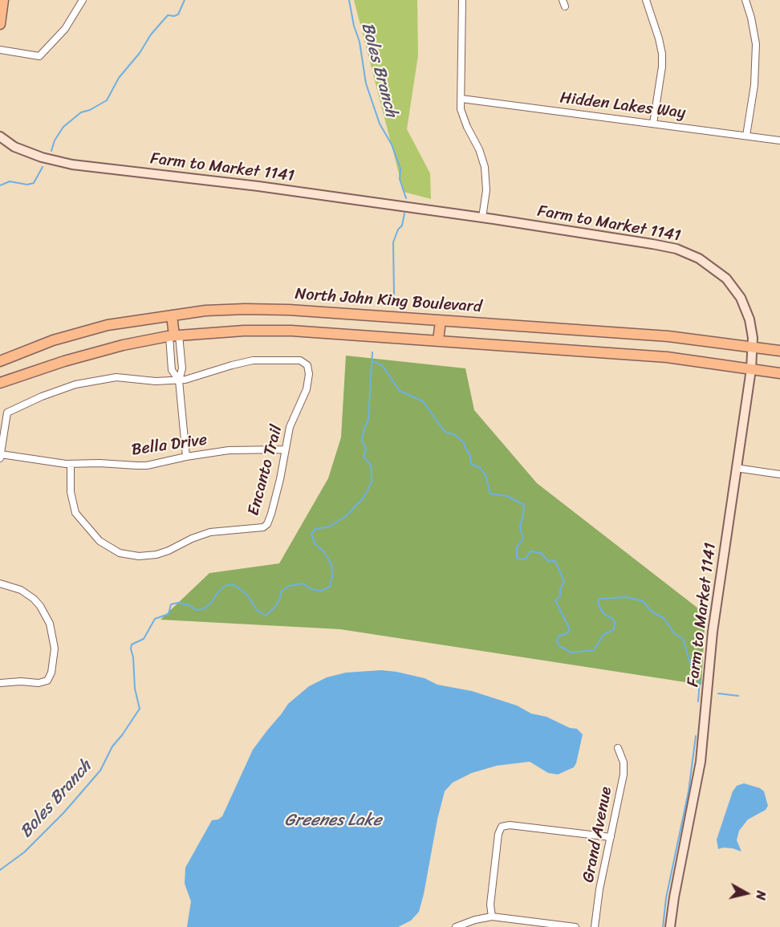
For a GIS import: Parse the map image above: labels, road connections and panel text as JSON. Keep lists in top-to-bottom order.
{
  "streets": {
    "main road": ["North John King Boulevard"],
    "street": [
      "Hidden Lakes Way",
      "Farm to Market 1141",
      "Bella Drive",
      "Encanto Trail",
      "Grand Avenue"
    ]
  },
  "crossings": [
    ["Farm to Market 1141", "North John King Boulevard"],
    ["Bella Drive", "Encanto Trail"]
  ],
  "water": ["Boles Branch", "Greenes Lake"],
  "north": "right"
}
